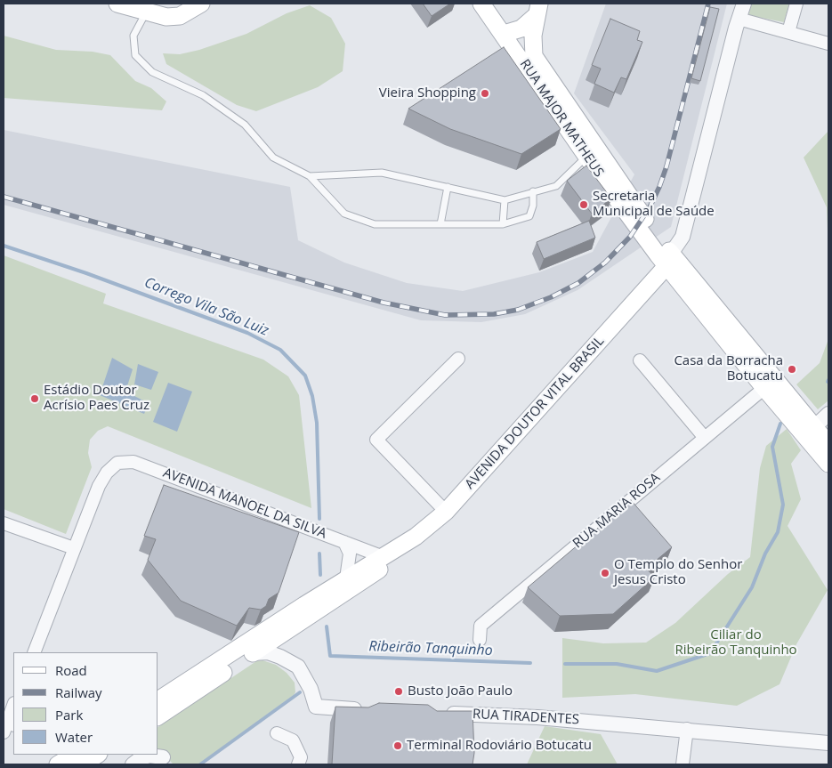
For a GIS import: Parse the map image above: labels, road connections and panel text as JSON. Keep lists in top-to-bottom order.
{
  "streets": {
    "main road": ["RUA MAJOR MATHEUS", "AVENIDA DOUTOR VITAL BRASIL"],
    "street": ["AVENIDA MANOEL DA SILVA", "RUA MARIA ROSA", "RUA TIRADENTES"]
  },
  "crossings": [
    ["RUA MAJOR MATHEUS", "AVENIDA DOUTOR VITAL BRASIL"],
    ["AVENIDA DOUTOR VITAL BRASIL", "AVENIDA MANOEL DA SILVA"]
  ],
  "water": ["Corrego Vila São Luiz", "Ribeirão Tanquinho"],
  "parks": ["Ciliar do Ribeirão Tanquinho"],
  "places": [
    "Vieira Shopping",
    "Secretaria Municipal de Saúde",
    "Casa da Borracha Botucatu",
    "Estádio Doutor Acrísio Paes Cruz",
    "O Templo do Senhor Jesus Cristo",
    "Busto João Paulo",
    "Terminal Rodoviário Botucatu"
  ],
  "legend": [
    "Road",
    "Railway",
    "Park",
    "Water"
  ]
}
